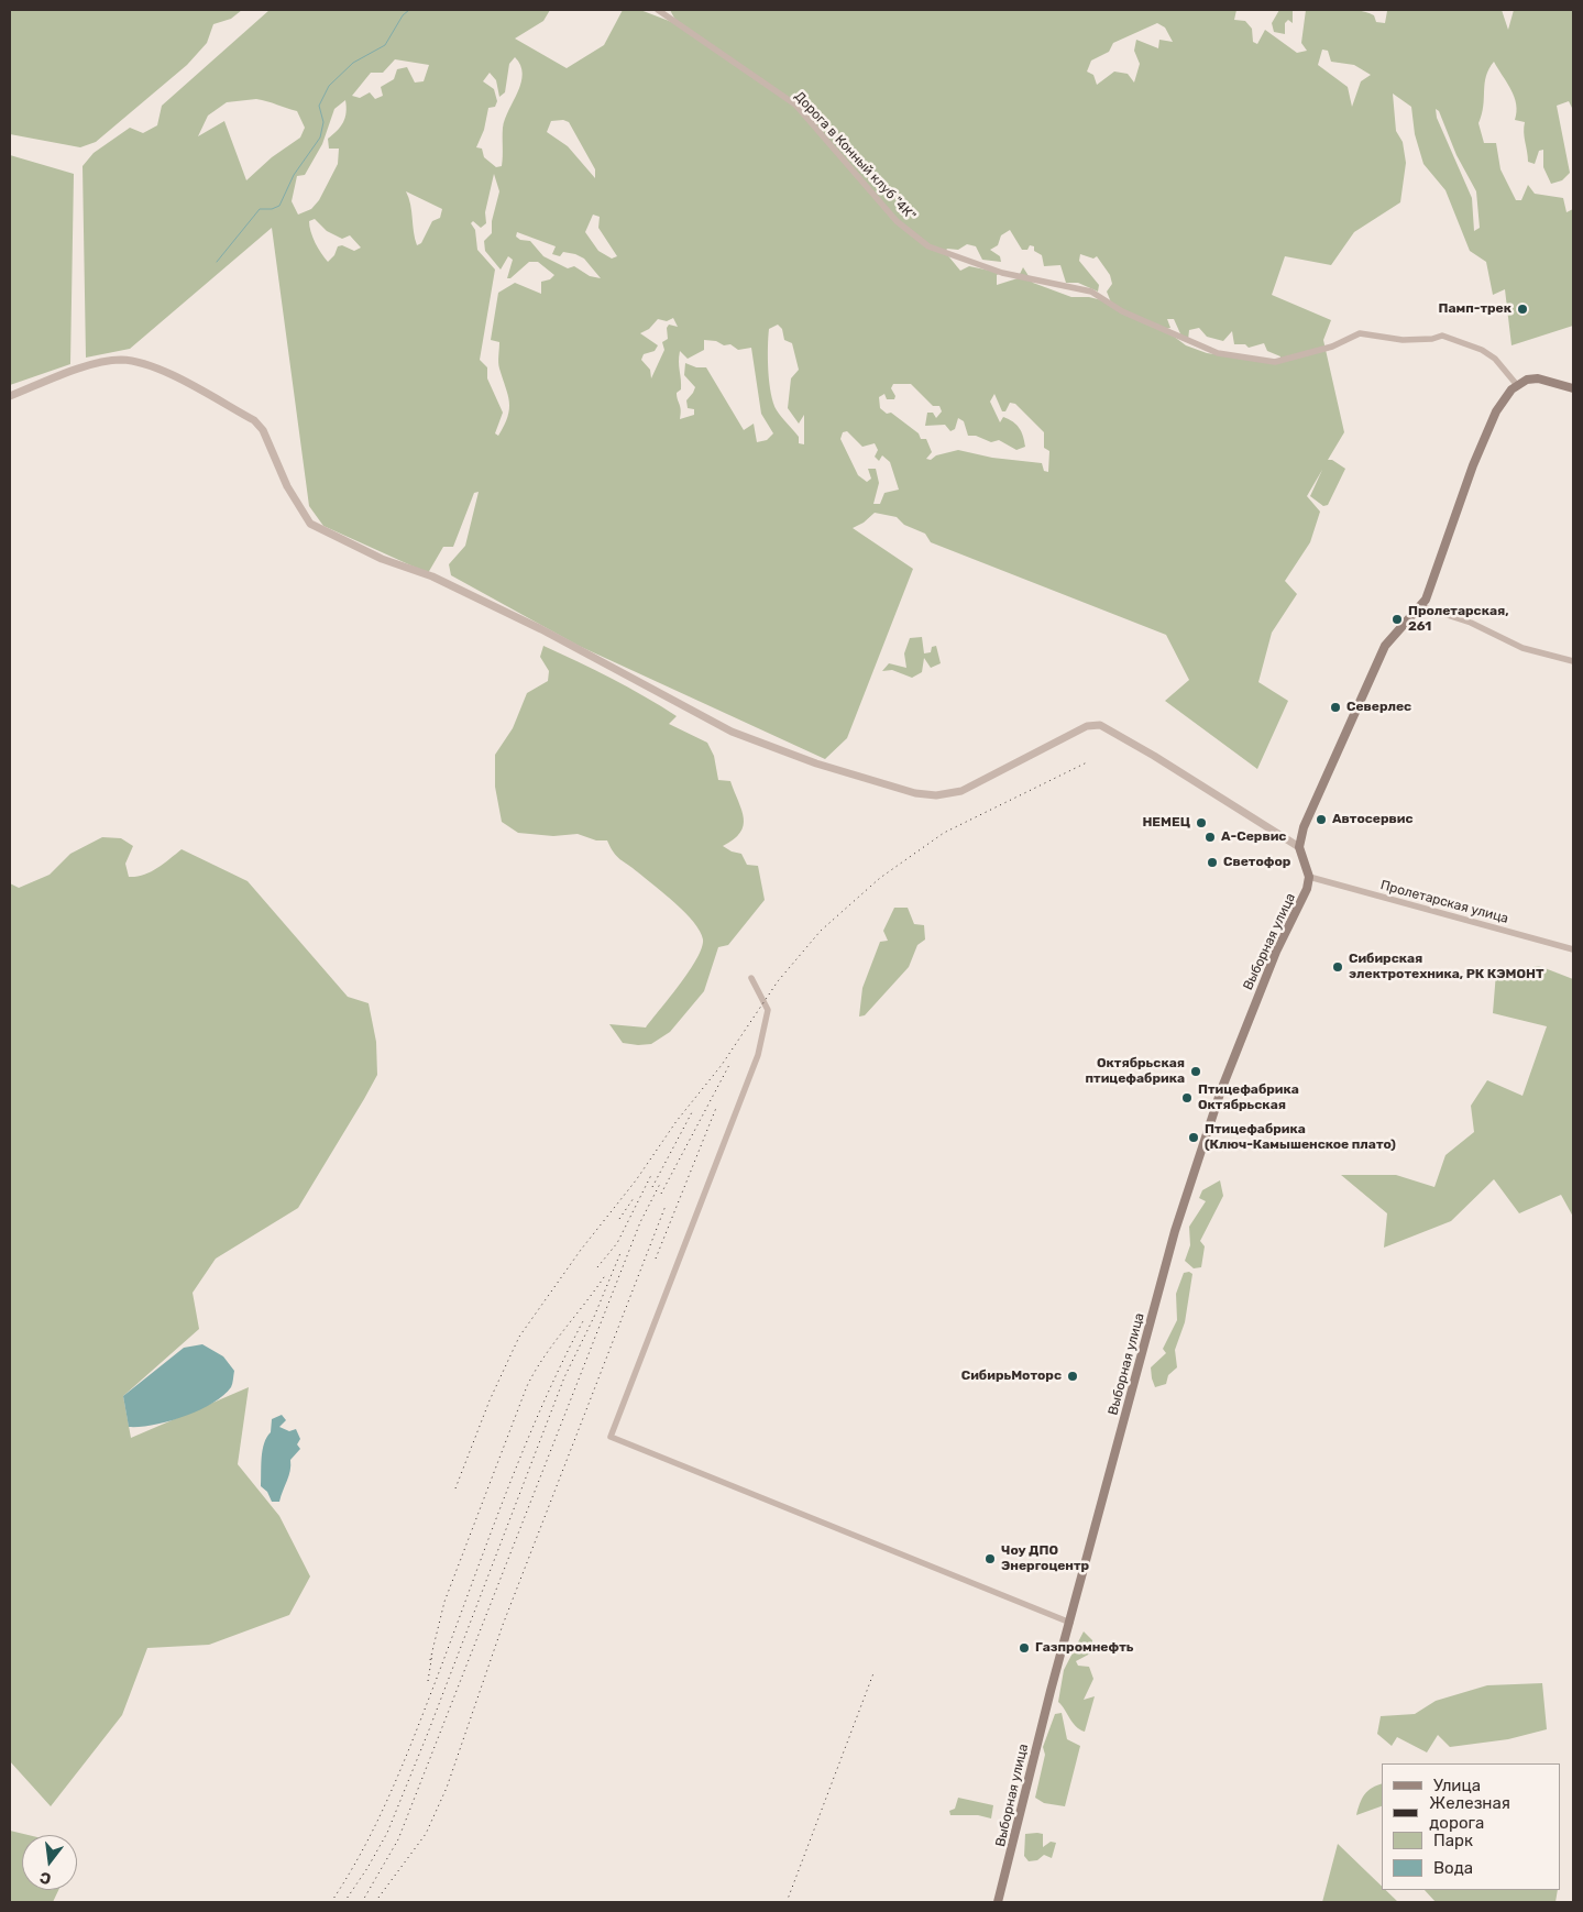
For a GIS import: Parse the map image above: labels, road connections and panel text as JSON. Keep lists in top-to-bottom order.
{
  "streets": {
    "main road": ["Выборная улица"],
    "street": ["Дорога в Конный клуб \"4К\"", "Пролетарская улица"]
  },
  "crossings": [
    ["Пролетарская улица", "Выборная улица"]
  ],
  "places": [
    "Памп-трек",
    "Пролетарская, 261",
    "Северлес",
    "Автосервис",
    "НЕМЕЦ",
    "А-Сервис",
    "Светофор",
    "Сибирская электротехника, РК КЭМОНТ",
    "Октябрьская птицефабрика",
    "Птицефабрика Октябрьская",
    "Птицефабрика (Ключ-Камышенское плато)",
    "СибирьМоторс",
    "Чоу ДПО Энергоцентр",
    "Газпромнефть"
  ],
  "legend": [
    "Улица",
    "Железная дорога",
    "Парк",
    "Вода"
  ],
  "north": "bottom"
}
